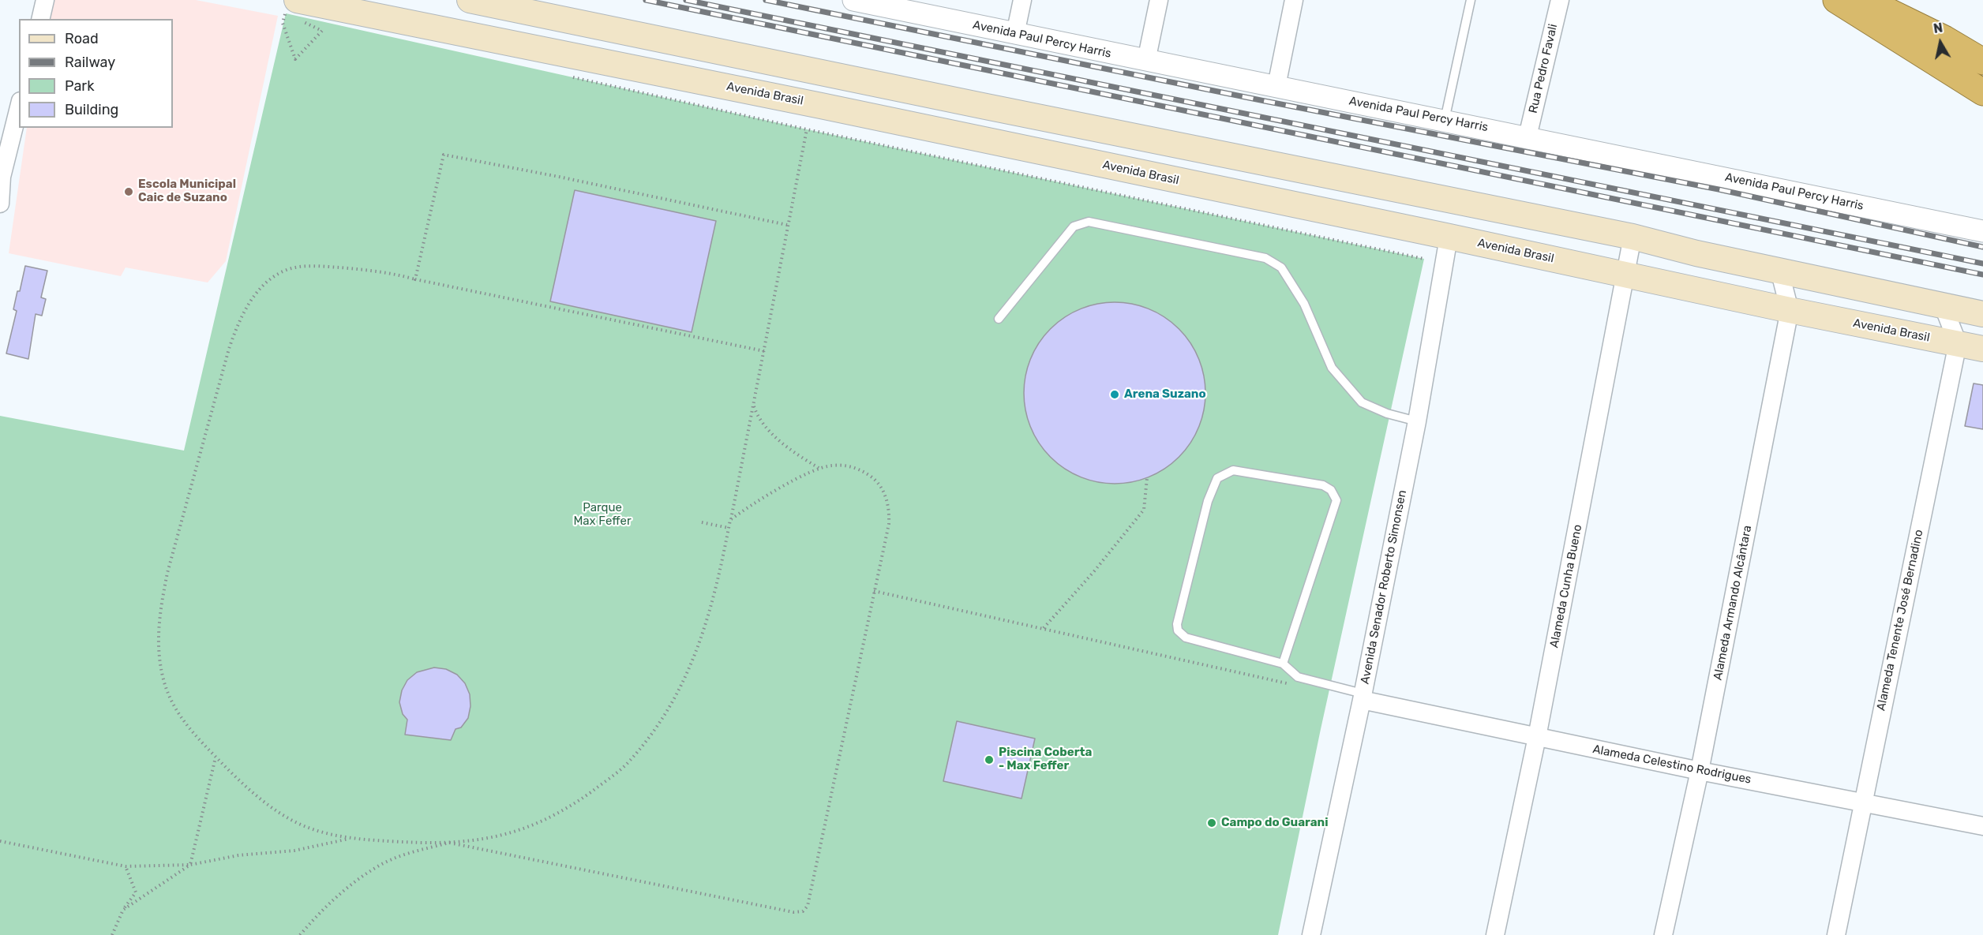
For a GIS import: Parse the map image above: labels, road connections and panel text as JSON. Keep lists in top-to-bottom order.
{
  "streets": {
    "main road": ["Avenida Brasil"],
    "street": [
      "Avenida Paul Percy Harris",
      "Rua Pedro Favali",
      "Alameda Cunha Bueno",
      "Avenida Senador Roberto Simonsen",
      "Alameda Armando Alcântara",
      "Alameda Tenente José Bernadino",
      "Alameda Celestino Rodrigues"
    ]
  },
  "crossings": [
    ["Avenida Paul Percy Harris", "Rua Pedro Favali"],
    ["Avenida Brasil", "Alameda Cunha Bueno"],
    ["Avenida Brasil", "Avenida Senador Roberto Simonsen"],
    ["Avenida Brasil", "Alameda Armando Alcântara"],
    ["Avenida Brasil", "Alameda Tenente José Bernadino"],
    ["Alameda Cunha Bueno", "Alameda Celestino Rodrigues"],
    ["Avenida Senador Roberto Simonsen", "Alameda Celestino Rodrigues"],
    ["Alameda Armando Alcântara", "Alameda Celestino Rodrigues"],
    ["Alameda Tenente José Bernadino", "Alameda Celestino Rodrigues"]
  ],
  "parks": ["Parque Max Feffer"],
  "places": [
    "Escola Municipal Caic de Suzano",
    "Arena Suzano",
    "Piscina Coberta - Max Feffer",
    "Campo do Guarani"
  ],
  "legend": [
    "Road",
    "Railway",
    "Park",
    "Building"
  ],
  "north": "top"
}
